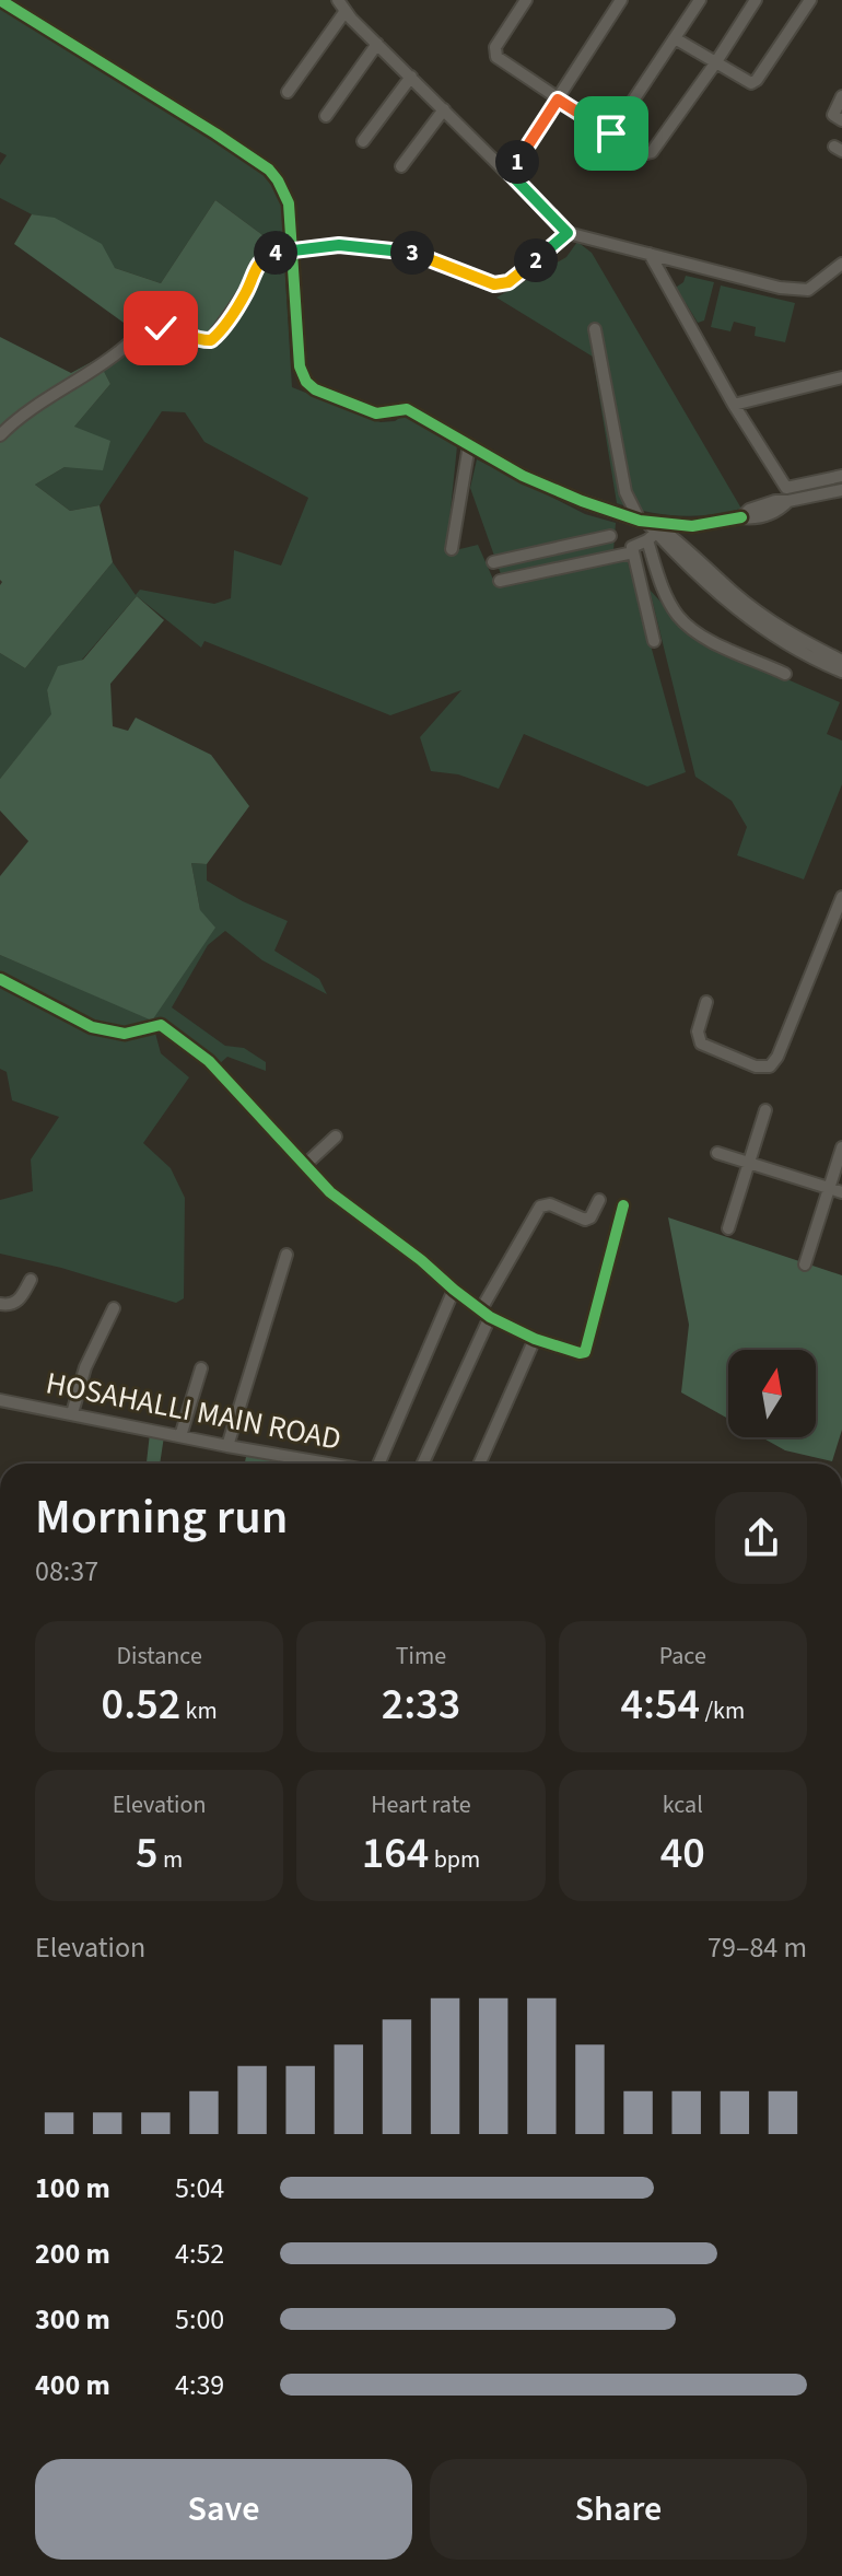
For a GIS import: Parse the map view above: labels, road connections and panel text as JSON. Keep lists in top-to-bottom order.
{
  "streets": {
    "street": ["HOSAHALLI MAIN ROAD"]
  },
  "north": "top",
  "page": {
    "pins": [
      "1",
      "3",
      "4",
      "2"
    ],
    "heading": ["Morning run", "08:37"],
    "stats": [
      ["Distance", "0.52 km"],
      ["Time", "2:33"],
      ["Pace", "4:54 /km"],
      ["Elevation", "5 m"],
      ["Heart rate", "164 bpm"],
      ["kcal", "40"]
    ],
    "chart": ["Elevation", "79–84 m"],
    "list": [
      {
        "name": "100 m",
        "note": "5:04"
      },
      {
        "name": "200 m",
        "note": "4:52"
      },
      {
        "name": "300 m",
        "note": "5:00"
      },
      {
        "name": "400 m",
        "note": "4:39"
      }
    ],
    "buttons": ["Save", "Share"]
  }
}
